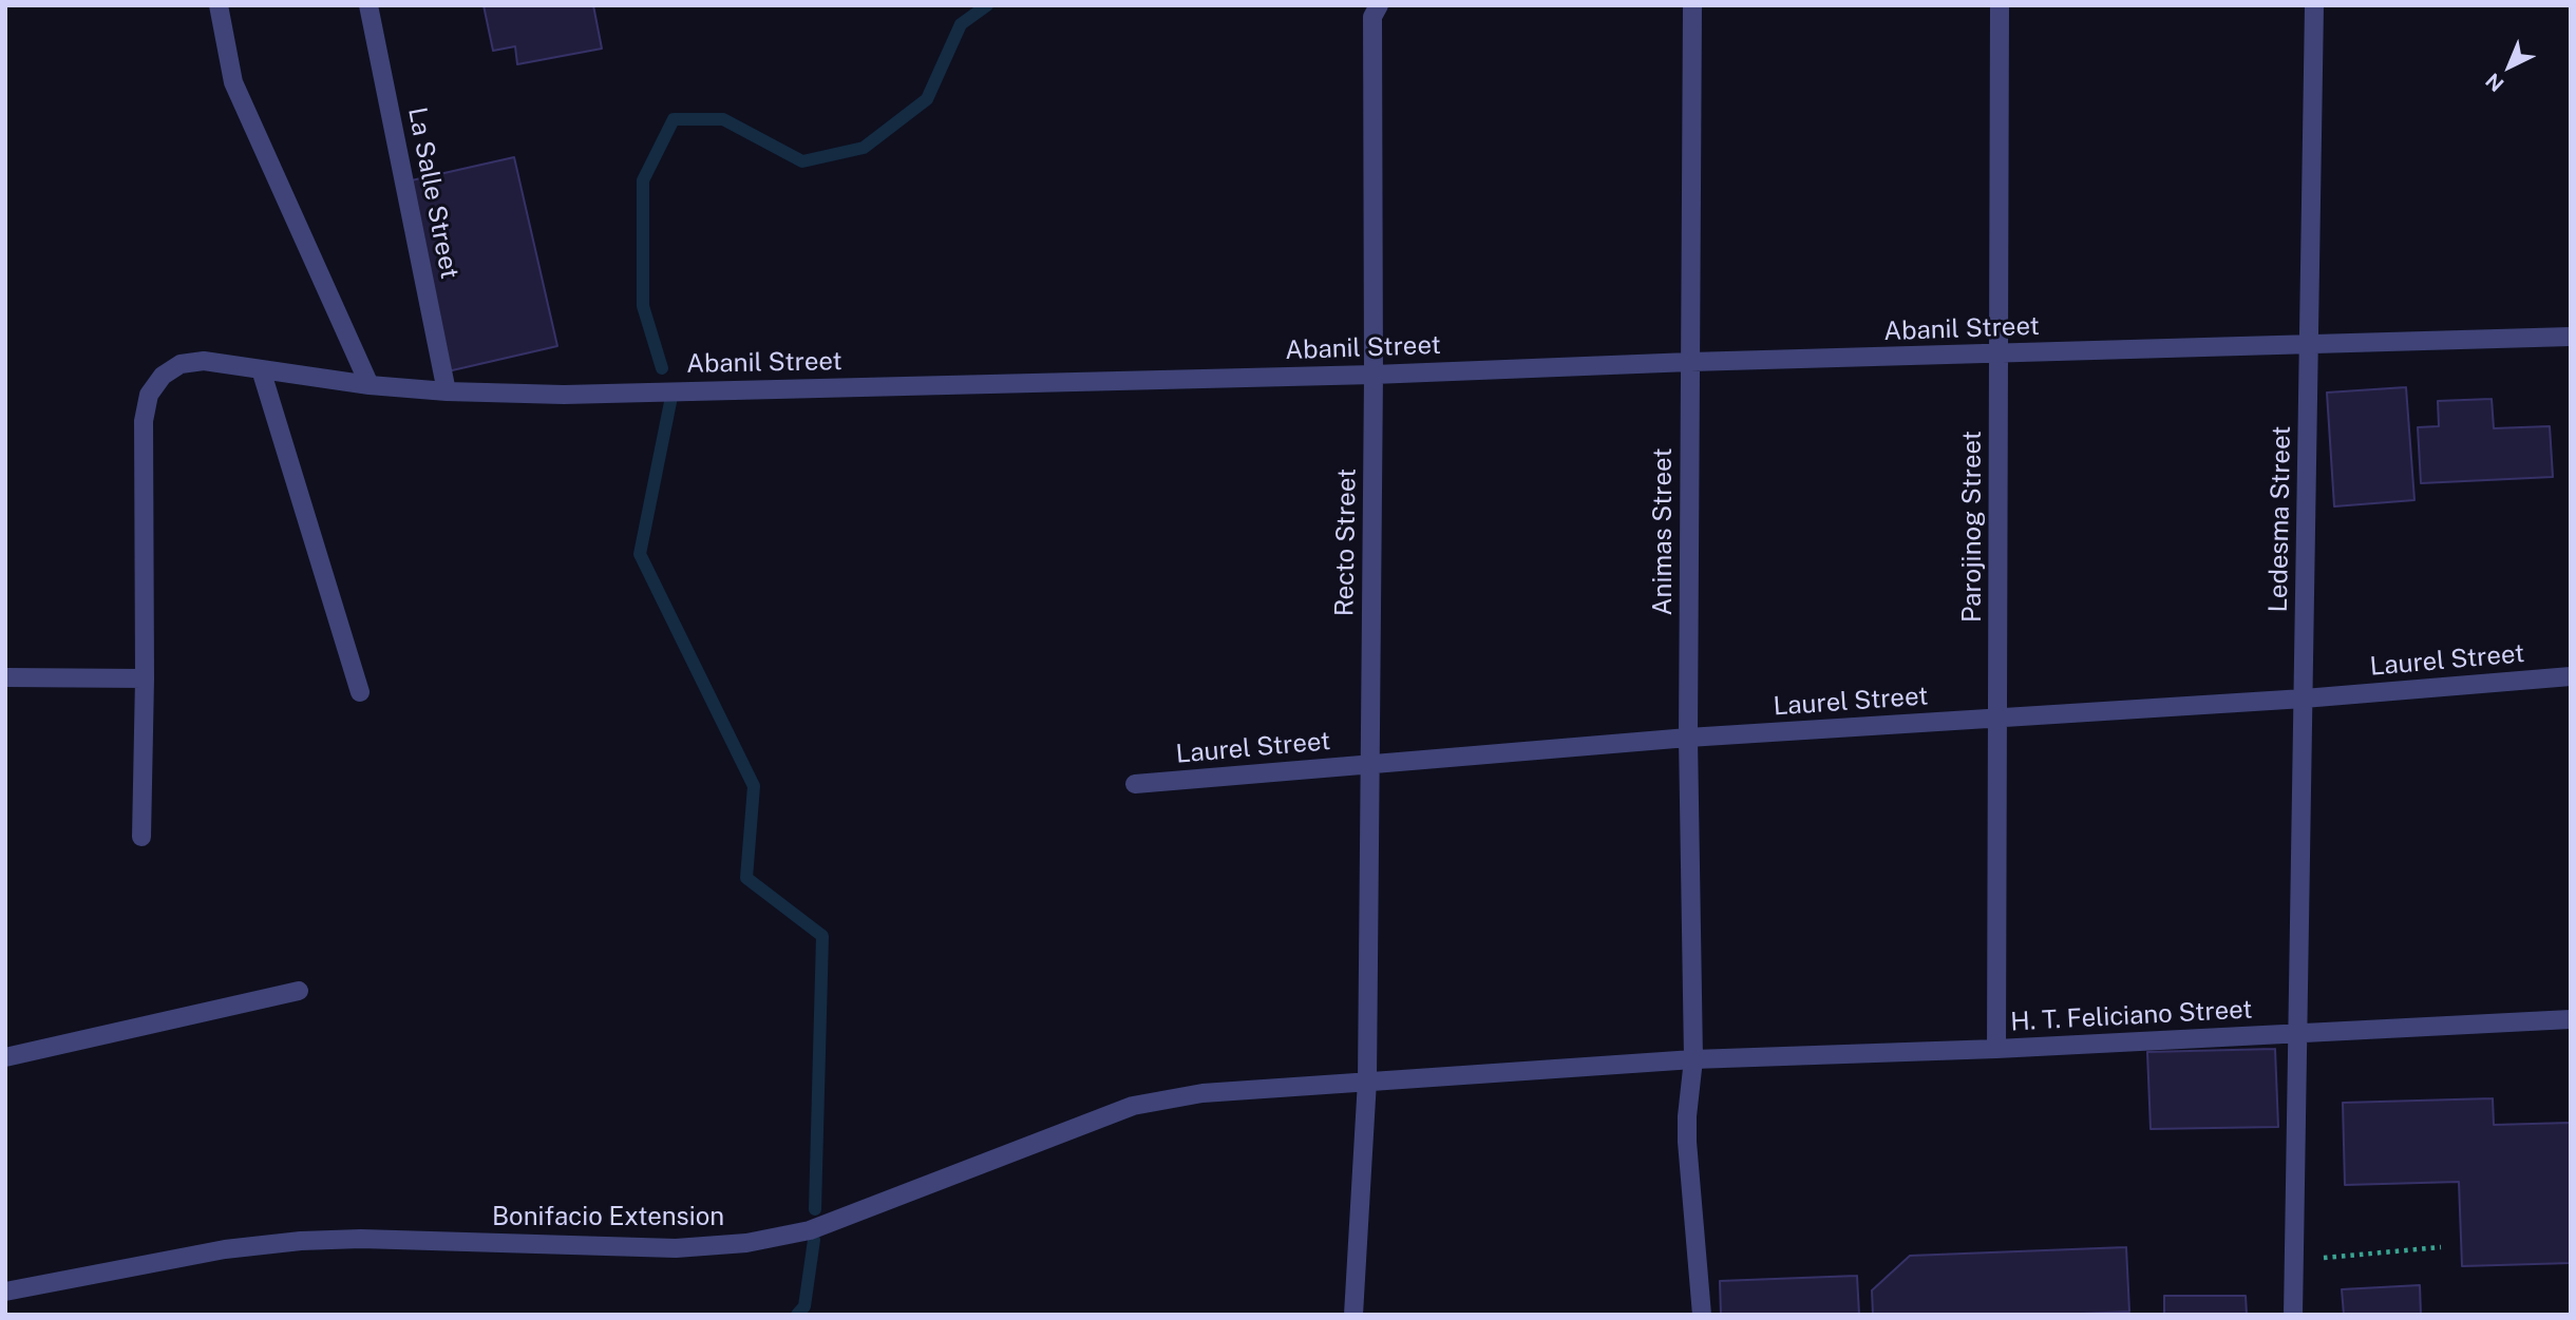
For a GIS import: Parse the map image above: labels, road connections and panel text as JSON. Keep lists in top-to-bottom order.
{
  "streets": {
    "street": [
      "La Salle Street",
      "Abanil Street",
      "Ledesma Street",
      "Parojinog Street",
      "Animas Street",
      "Recto Street",
      "Laurel Street",
      "H. T. Feliciano Street",
      "Bonifacio Extension"
    ]
  },
  "crossings": [
    ["La Salle Street", "Abanil Street"],
    ["Abanil Street", "Ledesma Street"],
    ["Abanil Street", "Parojinog Street"],
    ["Abanil Street", "Animas Street"],
    ["Abanil Street", "Recto Street"],
    ["Ledesma Street", "Laurel Street"],
    ["Ledesma Street", "H. T. Feliciano Street"],
    ["Parojinog Street", "Laurel Street"],
    ["Parojinog Street", "H. T. Feliciano Street"],
    ["Animas Street", "Laurel Street"],
    ["Animas Street", "H. T. Feliciano Street"],
    ["Recto Street", "Laurel Street"],
    ["Recto Street", "H. T. Feliciano Street"],
    ["Recto Street", "Bonifacio Extension"],
    ["H. T. Feliciano Street", "Bonifacio Extension"]
  ],
  "north": "bottom left"
}
